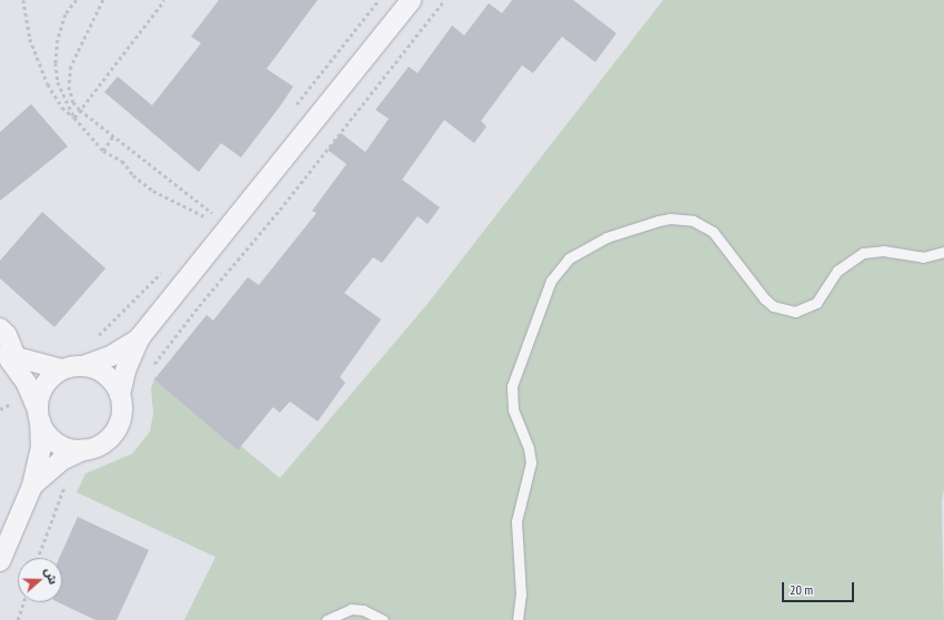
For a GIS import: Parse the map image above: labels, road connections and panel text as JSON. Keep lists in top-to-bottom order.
{
  "scale_bar": "20 m",
  "north": "right"
}
